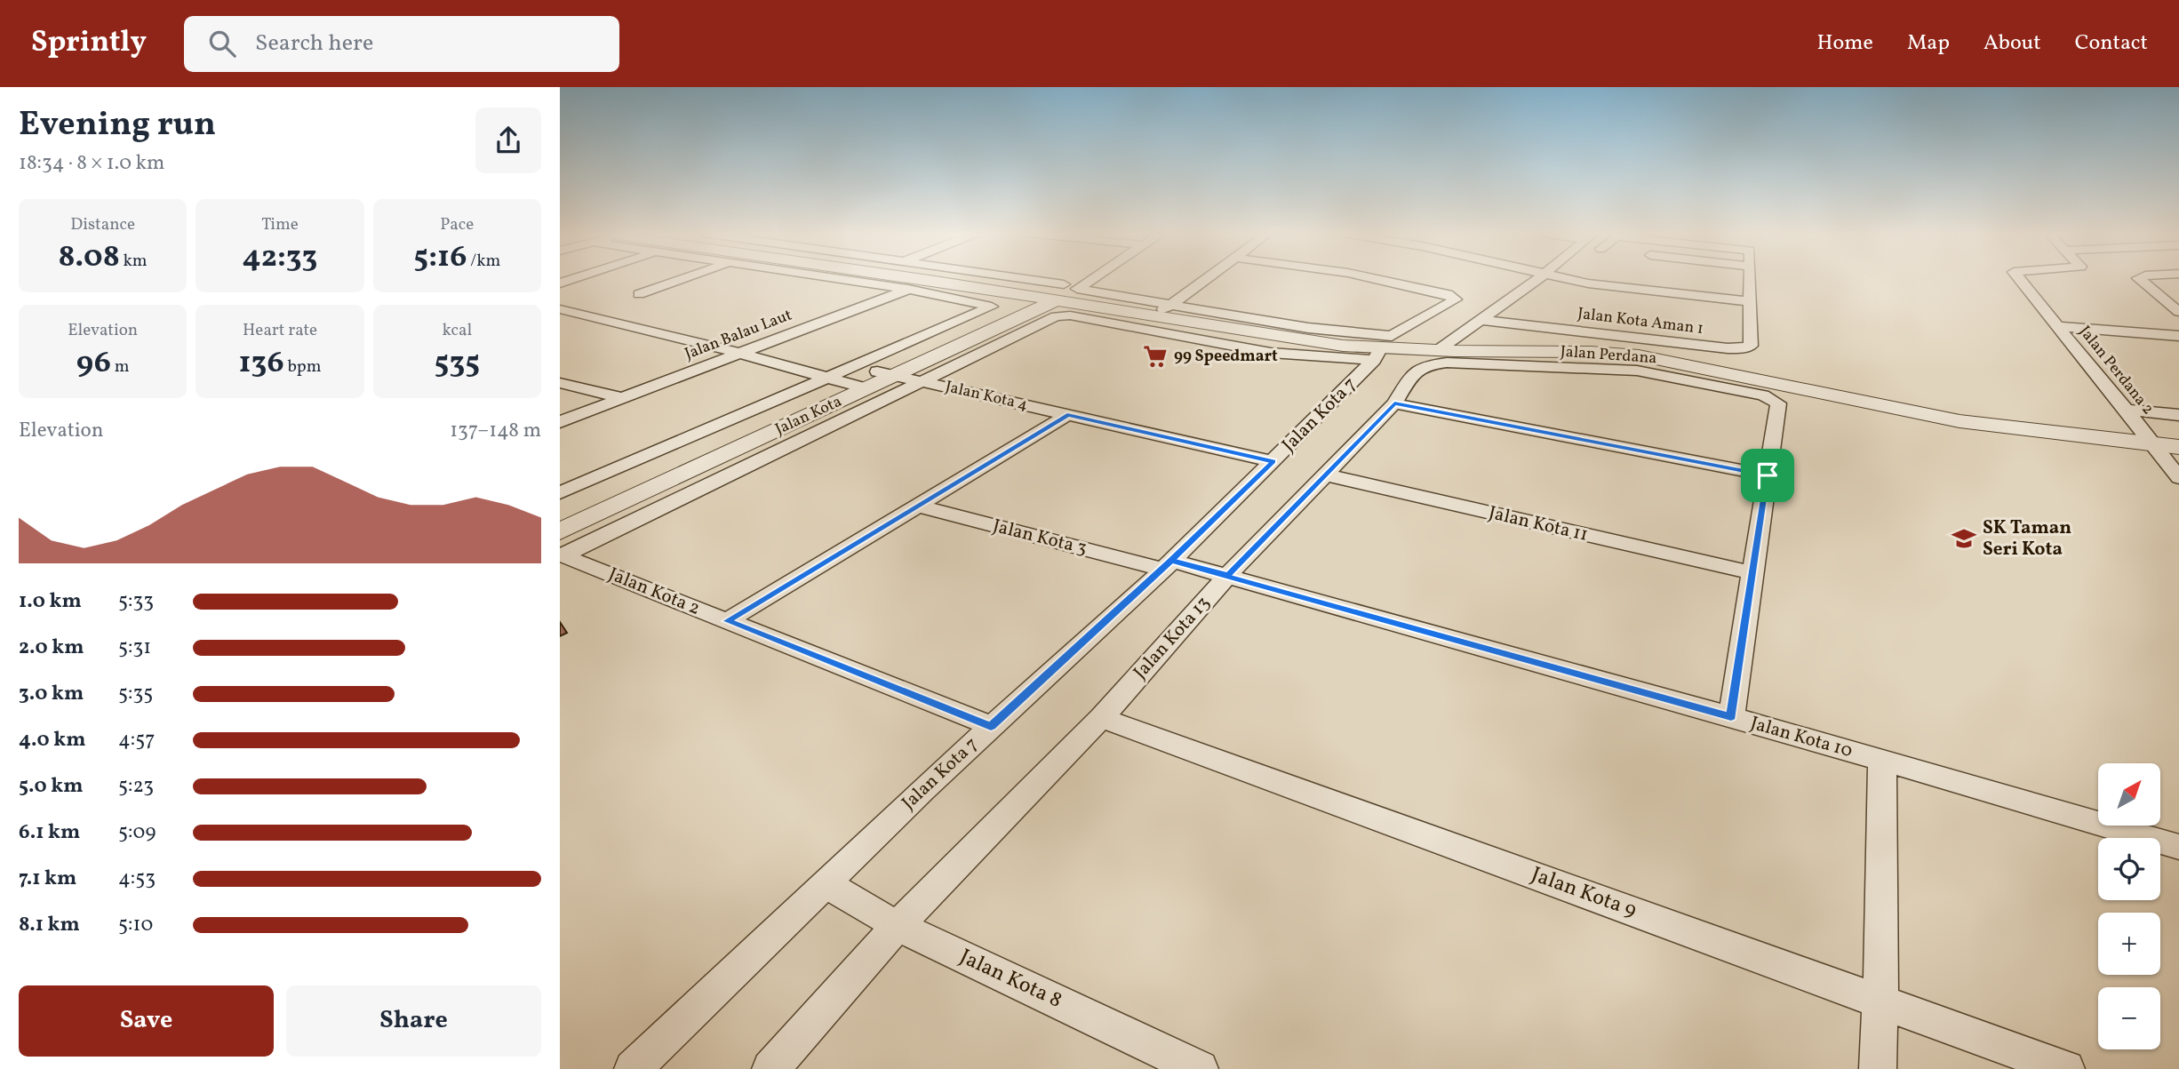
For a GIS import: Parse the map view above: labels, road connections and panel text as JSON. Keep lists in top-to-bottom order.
{
  "streets": {
    "street": [
      "Jalan Kota Aman 1",
      "Jalan Balau Laut",
      "Jalan Perdana",
      "Jalan Perdana 2",
      "Jalan Kota 4",
      "Jalan Kota 7",
      "Jalan Kota",
      "Jalan Kota 11",
      "Jalan Kota 3",
      "Jalan Kota 2",
      "Jalan Kota 13",
      "Jalan Kota 10",
      "Jalan Kota 9",
      "Jalan Kota 8"
    ]
  },
  "crossings": [
    ["Jalan Balau Laut", "Jalan Perdana"],
    ["Jalan Balau Laut", "Jalan Kota 4"],
    ["Jalan Perdana", "Jalan Perdana 2"],
    ["Jalan Perdana", "Jalan Kota 7"],
    ["Jalan Perdana", "Jalan Kota"],
    ["Jalan Kota 4", "Jalan Kota 7"],
    ["Jalan Kota 4", "Jalan Kota"],
    ["Jalan Kota 7", "Jalan Kota 3"],
    ["Jalan Kota 7", "Jalan Kota 2"],
    ["Jalan Kota 7", "Jalan Kota 10"],
    ["Jalan Kota 7", "Jalan Kota 8"],
    ["Jalan Kota 11", "Jalan Kota 13"],
    ["Jalan Kota 3", "Jalan Kota 10"],
    ["Jalan Kota 13", "Jalan Kota 10"],
    ["Jalan Kota 13", "Jalan Kota 9"],
    ["Jalan Kota 13", "Jalan Kota 8"]
  ],
  "places": {
    "supermarket": ["99 Speedmart"],
    "school or university": ["SK Taman Seri Kota"]
  },
  "north": "top right",
  "page": {
    "header": "Sprintly",
    "search": "Search here",
    "nav": [
      "Home",
      "Map",
      "About",
      "Contact"
    ],
    "heading": ["Evening run", "18:34 · 8 × 1.0 km"],
    "stats": [
      ["Distance", "8.08 km"],
      ["Time", "42:33"],
      ["Pace", "5:16 /km"],
      ["Elevation", "96 m"],
      ["Heart rate", "136 bpm"],
      ["kcal", "535"]
    ],
    "chart": ["Elevation", "137–148 m"],
    "list": [
      {
        "name": "1.0 km",
        "note": "5:33"
      },
      {
        "name": "2.0 km",
        "note": "5:31"
      },
      {
        "name": "3.0 km",
        "note": "5:35"
      },
      {
        "name": "4.0 km",
        "note": "4:57"
      },
      {
        "name": "5.0 km",
        "note": "5:23"
      },
      {
        "name": "6.1 km",
        "note": "5:09"
      },
      {
        "name": "7.1 km",
        "note": "4:53"
      },
      {
        "name": "8.1 km",
        "note": "5:10"
      }
    ],
    "map_buttons": ["+", "−"],
    "buttons": ["Save", "Share"]
  }
}
